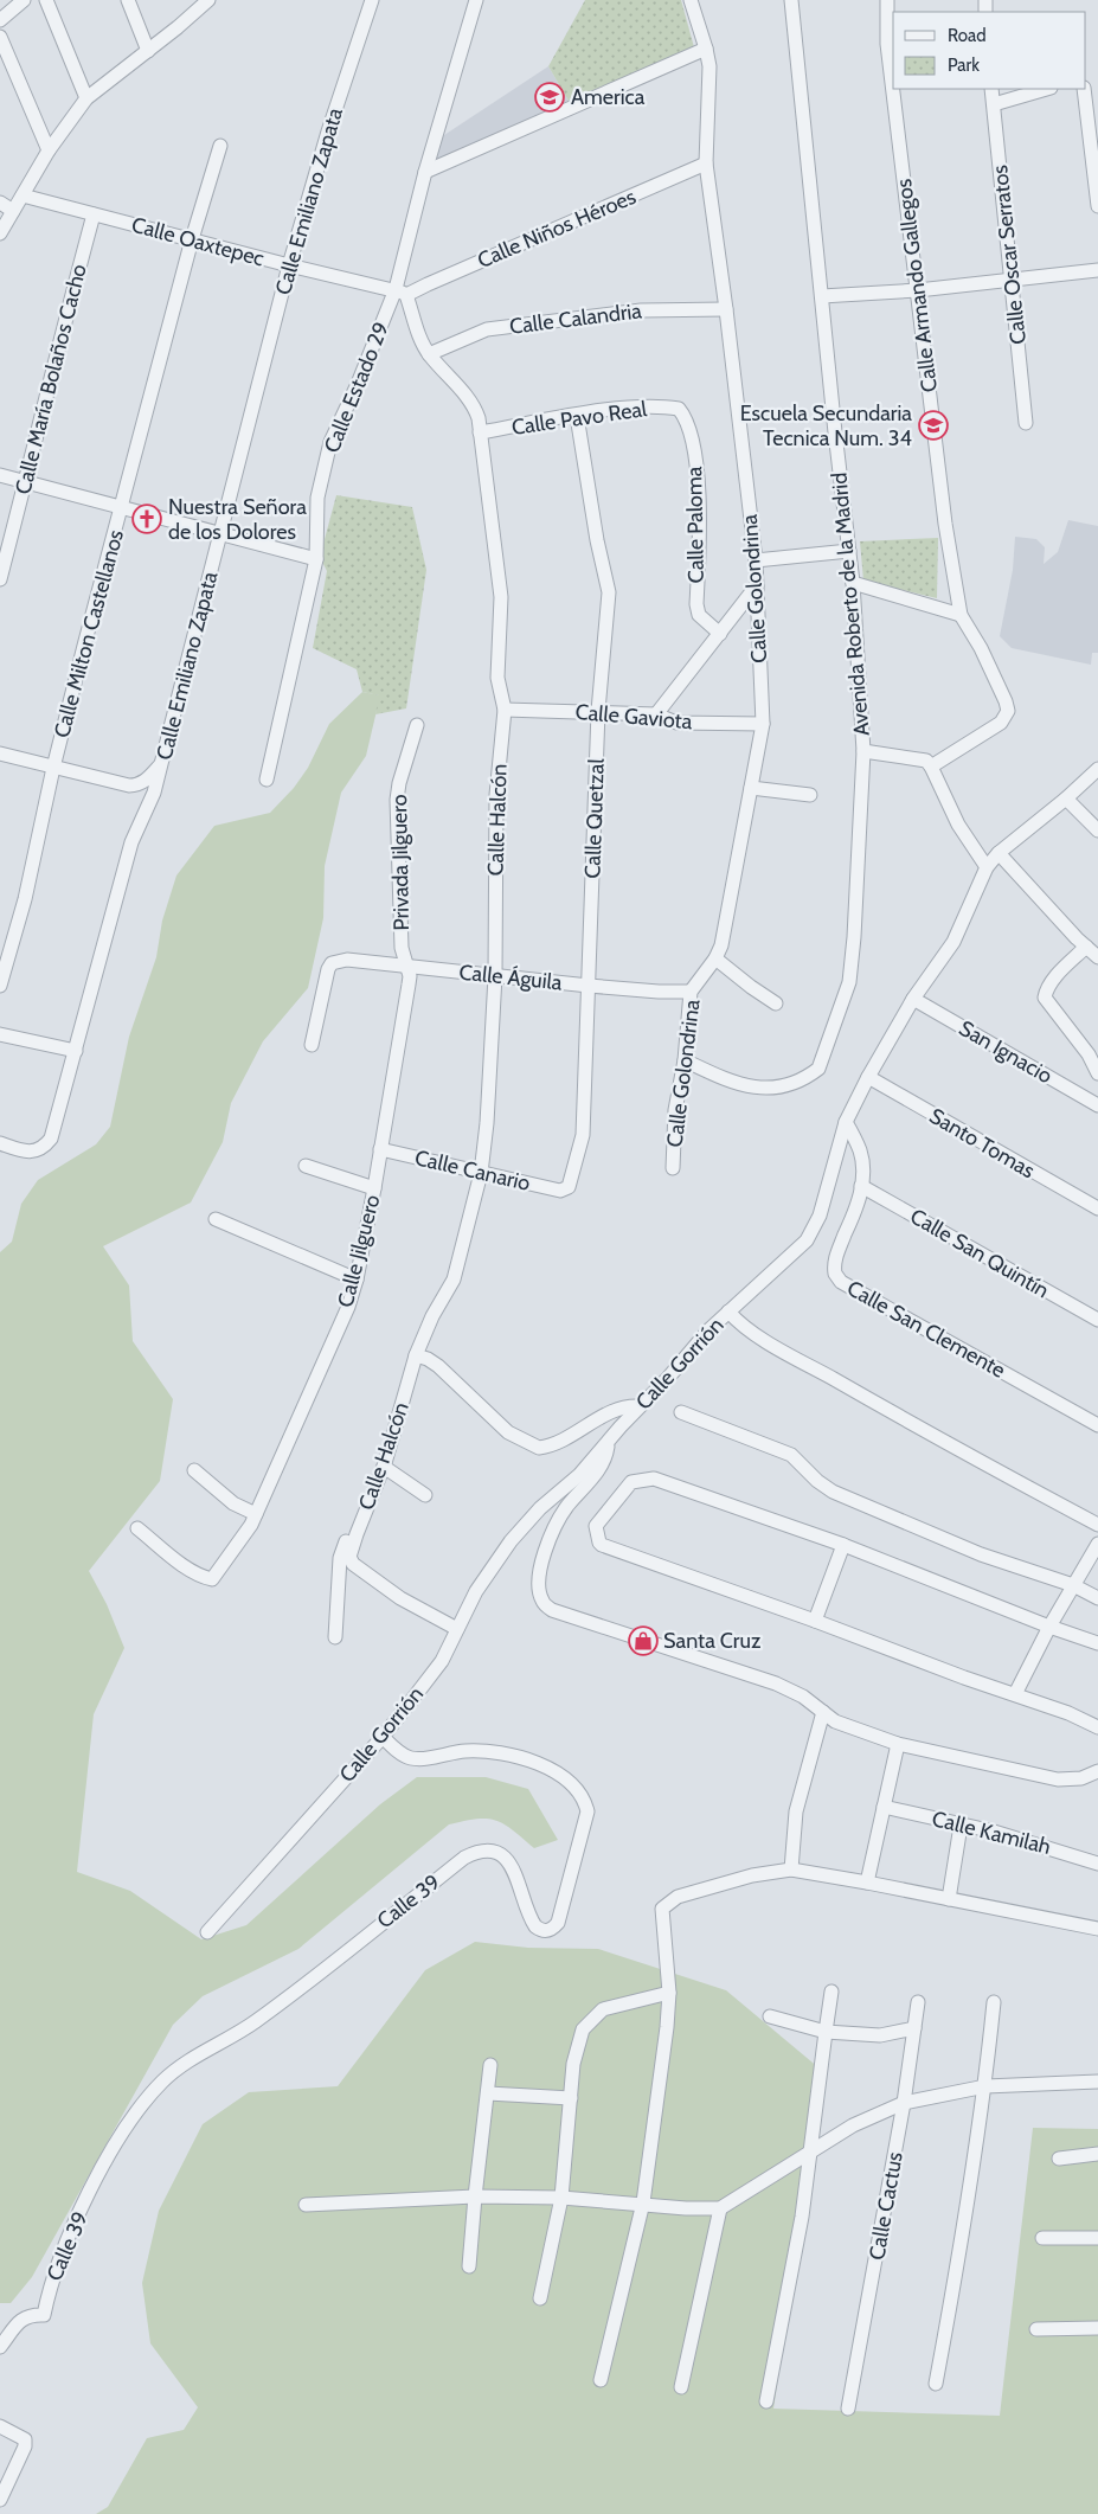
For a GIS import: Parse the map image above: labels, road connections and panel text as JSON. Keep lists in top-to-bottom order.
{
  "streets": {
    "street": [
      "Calle Emiliano Zapata",
      "Calle Niños Héroes",
      "Calle Oaxtepec",
      "Calle Oscar Serratos",
      "Calle Armando Gallegos",
      "Calle Calandria",
      "Calle María Bolaños Cacho",
      "Calle Estado 29",
      "Calle Pavo Real",
      "Calle Paloma",
      "Calle Golondrina",
      "Avenida Roberto de la Madrid",
      "Calle Milton Castellanos",
      "Calle Gaviota",
      "Calle Quetzal",
      "Calle Halcón",
      "Privada Jilguero",
      "Calle Águila",
      "San Ignacio",
      "Santo Tomas",
      "Calle Canario",
      "Calle Jilguero",
      "Calle San Quintín",
      "Calle San Clemente",
      "Calle Gorrión",
      "Calle Kamilah",
      "Calle 39",
      "Calle Cactus"
    ]
  },
  "crossings": [
    ["Calle Emiliano Zapata", "Calle Oaxtepec"],
    ["Calle Niños Héroes", "Calle Oaxtepec"],
    ["Calle Niños Héroes", "Calle Estado 29"],
    ["Calle Niños Héroes", "Calle Golondrina"],
    ["Calle Niños Héroes", "Calle Halcón"],
    ["Calle Oaxtepec", "Calle María Bolaños Cacho"],
    ["Calle Oaxtepec", "Calle Estado 29"],
    ["Calle Oaxtepec", "Calle Milton Castellanos"],
    ["Calle Oaxtepec", "Calle Halcón"],
    ["Calle Calandria", "Calle Golondrina"],
    ["Calle Calandria", "Calle Halcón"],
    ["Calle Estado 29", "Calle Halcón"],
    ["Calle Pavo Real", "Calle Paloma"],
    ["Calle Pavo Real", "Calle Quetzal"],
    ["Calle Pavo Real", "Calle Halcón"],
    ["Calle Golondrina", "Avenida Roberto de la Madrid"],
    ["Calle Golondrina", "Calle Gaviota"],
    ["Calle Golondrina", "Calle Águila"],
    ["Calle Gaviota", "Calle Quetzal"],
    ["Calle Gaviota", "Calle Halcón"],
    ["Calle Quetzal", "Calle Águila"],
    ["Calle Quetzal", "Calle Canario"],
    ["Calle Halcón", "Calle Águila"],
    ["Calle Halcón", "Calle Canario"],
    ["Calle Halcón", "Calle Gorrión"],
    ["Privada Jilguero", "Calle Águila"],
    ["Privada Jilguero", "Calle Jilguero"],
    ["Calle Águila", "Calle Jilguero"],
    ["San Ignacio", "Calle Gorrión"],
    ["Santo Tomas", "Calle Gorrión"],
    ["Calle Canario", "Calle Jilguero"],
    ["Calle San Quintín", "Calle San Clemente"],
    ["Calle San Clemente", "Calle Gorrión"],
    ["Calle Gorrión", "Calle 39"]
  ],
  "places": {
    "school or university": ["America", "Escuela Secundaria Tecnica Num. 34"],
    "church": ["Nuestra Señora de los Dolores"],
    "shop": ["Santa Cruz"]
  },
  "legend": ["Road", "Park"]
}
